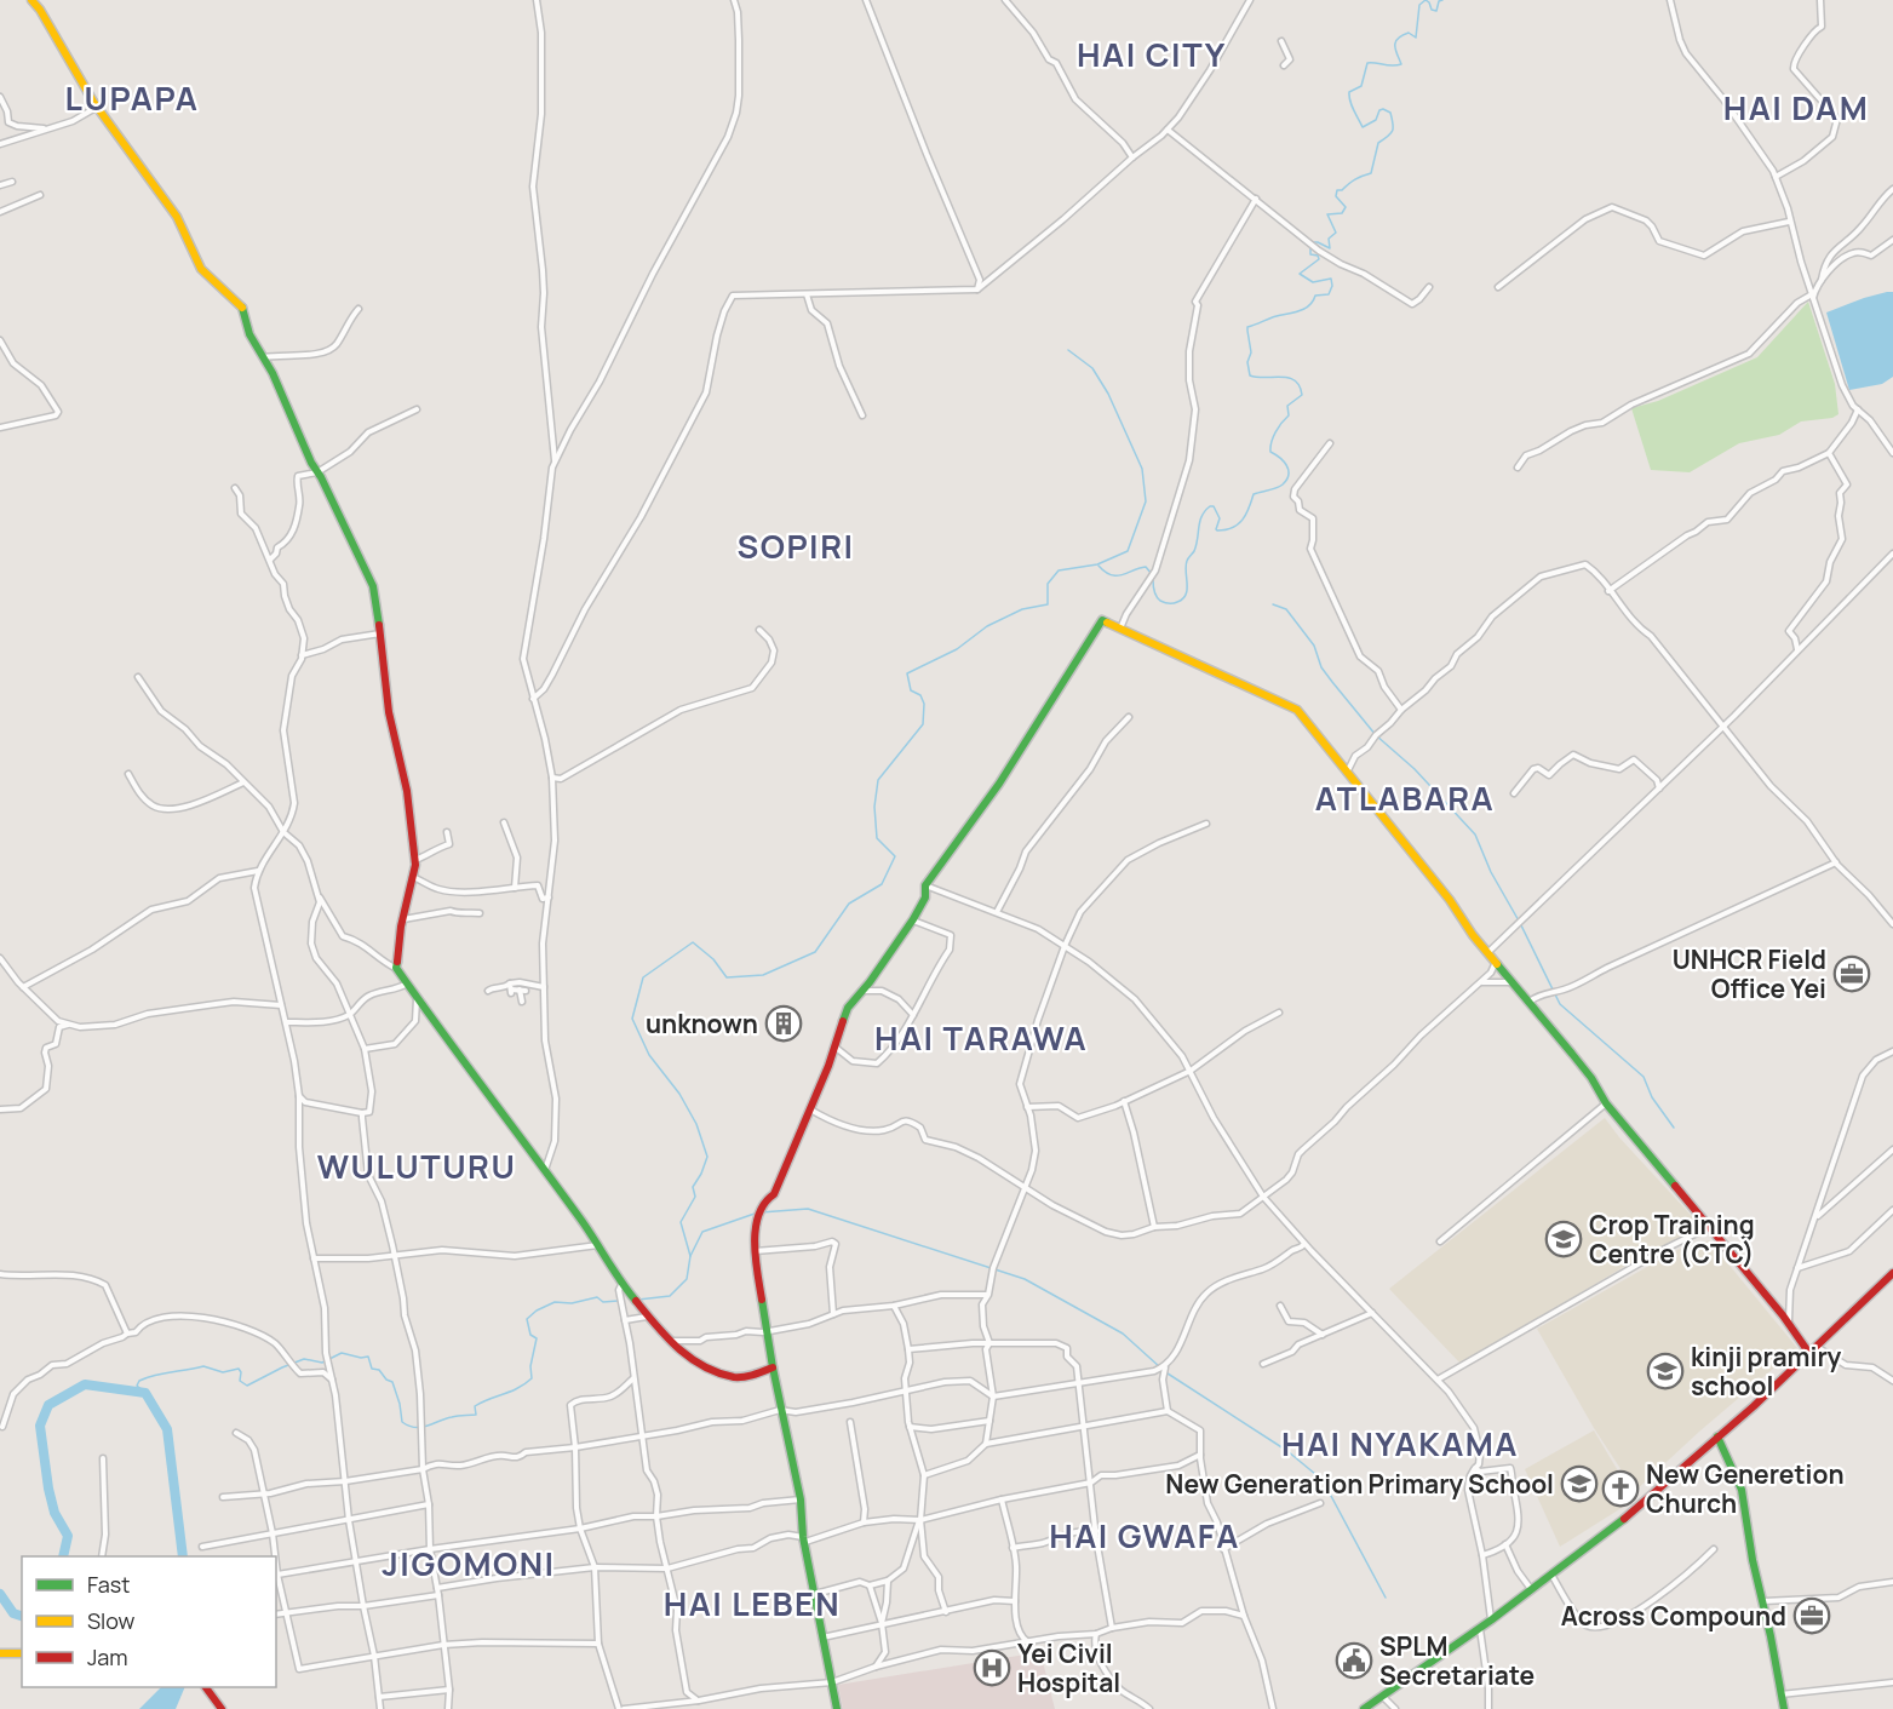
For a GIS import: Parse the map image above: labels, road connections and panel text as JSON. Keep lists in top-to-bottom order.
{
  "districts": [
    "HAI CITY",
    "LUPAPA",
    "HAI DAM",
    "SOPIRI",
    "ATLABARA",
    "HAI TARAWA",
    "WULUTURU",
    "HAI NYAKAMA",
    "HAI GWAFA",
    "JIGOMONI",
    "HAI LEBEN"
  ],
  "places": {
    "office": ["UNHCR Field Office Yei", "Across Compound"],
    "building": ["unknown"],
    "school or university": ["Crop Training Centre (CTC)", "kinji pramiry school", "New Generation Primary School"],
    "church": ["New Generetion Church"],
    "public building": ["SPLM Secretariate"],
    "hospital": ["Yei Civil Hospital"]
  },
  "legend": ["Fast", "Slow", "Jam"]
}
